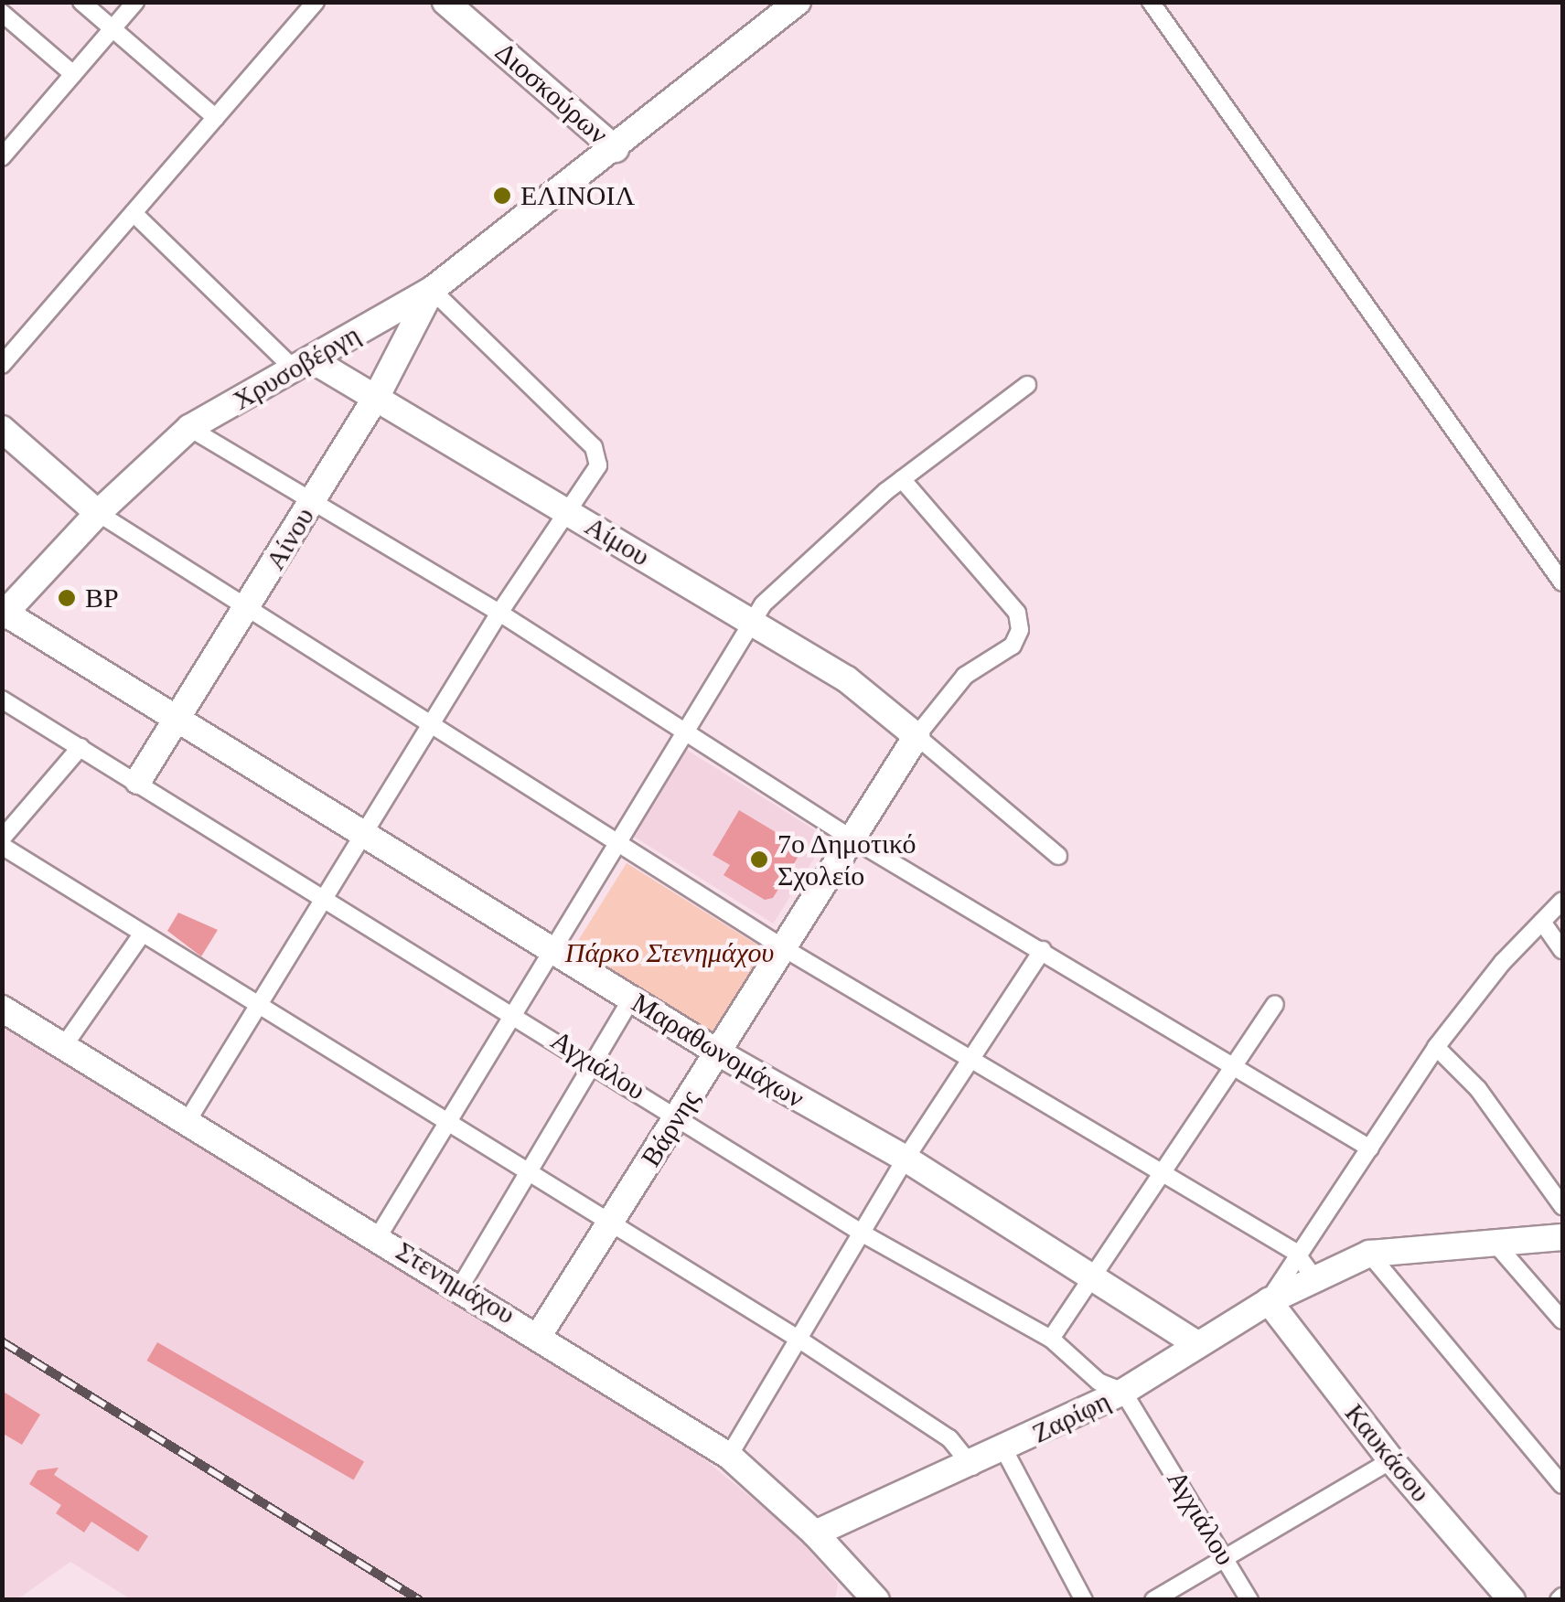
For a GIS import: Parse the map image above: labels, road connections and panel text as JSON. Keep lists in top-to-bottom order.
{
  "streets": {
    "street": [
      "Διοσκούρων",
      "Χρυσοβέργη",
      "Αίνου",
      "Αίμου",
      "Μαραθωνομάχων",
      "Αγχιάλου",
      "Βάρνης",
      "Στενημάχου",
      "Ζαρίφη",
      "Καυκάσου"
    ]
  },
  "crossings": [
    ["Διοσκούρων", "Χρυσοβέργη"],
    ["Χρυσοβέργη", "Αίνου"],
    ["Χρυσοβέργη", "Αίμου"],
    ["Χρυσοβέργη", "Μαραθωνομάχων"],
    ["Αίνου", "Αίμου"],
    ["Αίνου", "Μαραθωνομάχων"],
    ["Αίνου", "Αγχιάλου"],
    ["Αίμου", "Βάρνης"],
    ["Μαραθωνομάχων", "Βάρνης"],
    ["Μαραθωνομάχων", "Ζαρίφη"],
    ["Αγχιάλου", "Βάρνης"],
    ["Αγχιάλου", "Ζαρίφη"],
    ["Βάρνης", "Στενημάχου"],
    ["Στενημάχου", "Ζαρίφη"],
    ["Ζαρίφη", "Καυκάσου"]
  ],
  "parks": ["Πάρκο Στενημάχου"],
  "places": ["ΕΛΙΝΟΙΛ", "BP", "7ο Δημοτικό Σχολείο"]
}
